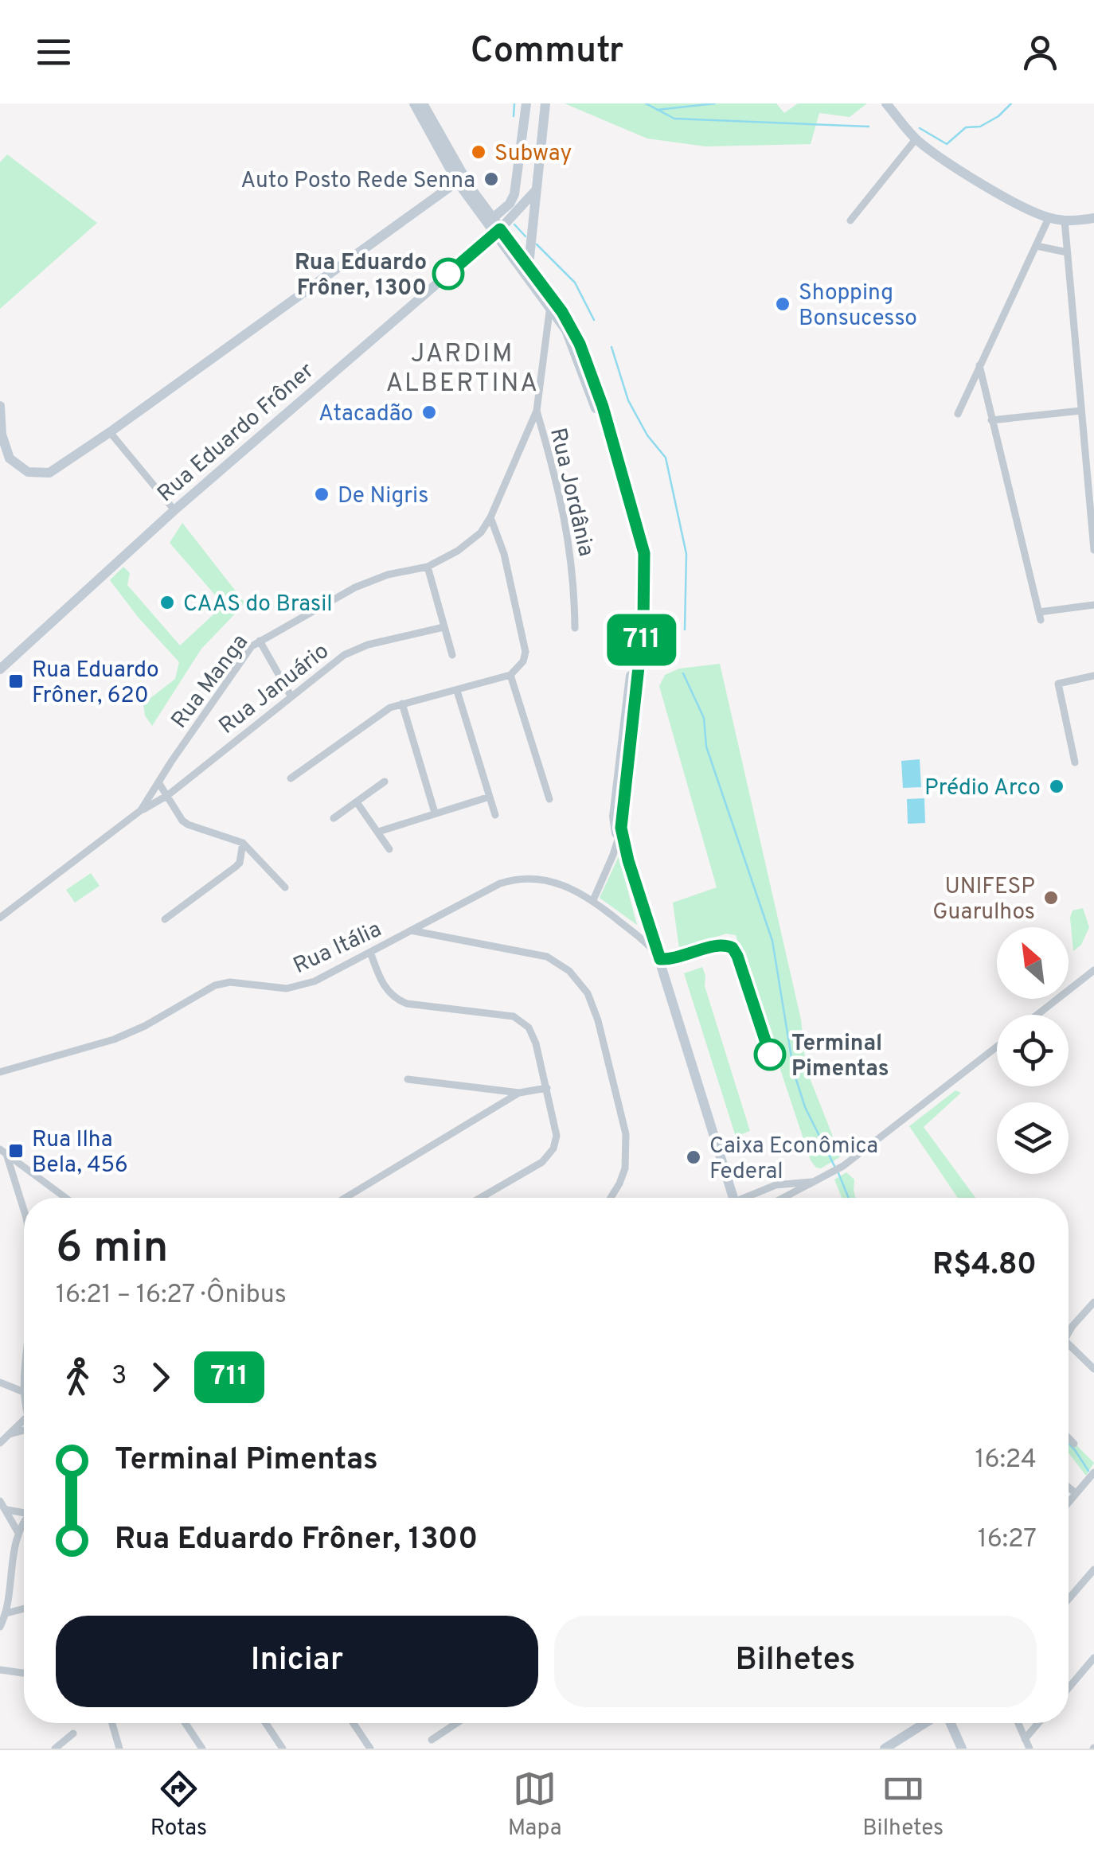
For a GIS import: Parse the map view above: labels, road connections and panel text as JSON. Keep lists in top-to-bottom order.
{
  "streets": {
    "main road": ["Rua Eduardo Frôner"],
    "street": [
      "Rua Jordânia",
      "Rua Manga",
      "Rua Januário",
      "Rua Itália"
    ]
  },
  "crossings": [
    ["Rua Jordânia", "Rua Manga"],
    ["Rua Manga", "Rua Januário"]
  ],
  "districts": ["JARDIM ALBERTINA"],
  "places": {
    "other": [
      "Subway",
      "Auto Posto Rede Senna",
      "Rua Eduardo Frôner, 1300",
      "Shopping Bonsucesso",
      "Atacadão",
      "De Nigris",
      "CAAS do Brasil",
      "Prédio Arco",
      "UNIFESP Guarulhos",
      "Terminal Pimentas",
      "Caixa Econômica Federal"
    ],
    "transit": ["Rua Eduardo Frôner, 620", "Rua Ilha Bela, 456"]
  },
  "lines": ["bus line 711"],
  "north": "top left",
  "page": {
    "header": "Commutr",
    "on_map": "711",
    "heading": ["6 min", "16:21 – 16:27 · Ônibus", "R$4.80"],
    "legs": ["3", "711"],
    "list": [
      {
        "name": "Terminal Pimentas",
        "value": "16:24"
      },
      {
        "name": "Rua Eduardo Frôner, 1300",
        "value": "16:27"
      }
    ],
    "buttons": ["Iniciar", "Bilhetes"],
    "tabs": ["Rotas", "Mapa", "Bilhetes"]
  }
}
